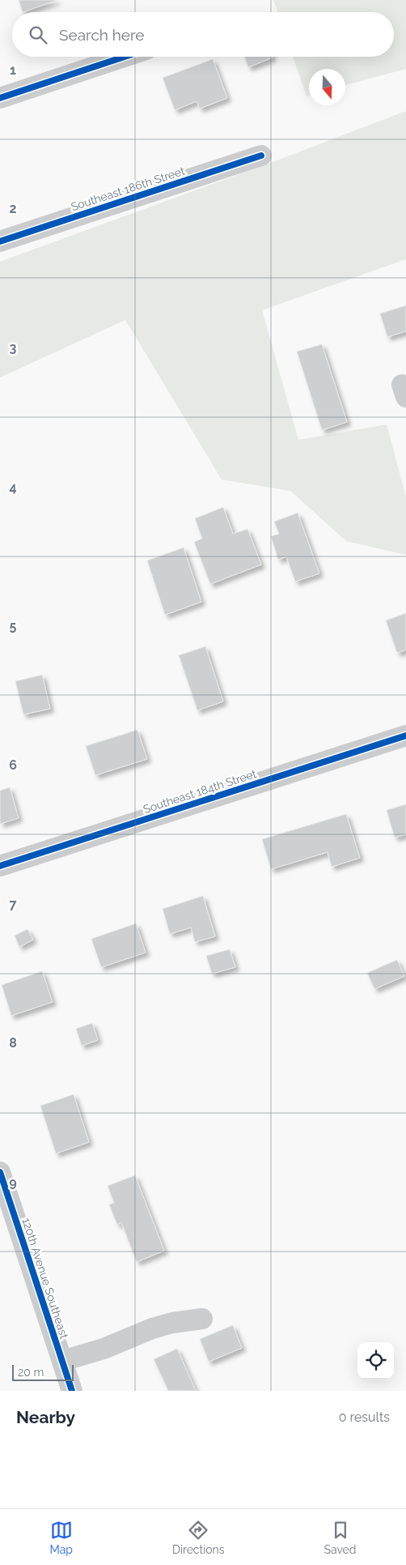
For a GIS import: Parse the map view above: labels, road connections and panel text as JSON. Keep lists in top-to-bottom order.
{
  "streets": {
    "street": ["Southeast 186th Street", "Southeast 184th Street", "120th Avenue Southeast"]
  },
  "scale_bar": "20 m",
  "north": "bottom",
  "page": {
    "search": "Search here",
    "scale": "20 m",
    "heading": ["Nearby", "0 results"],
    "nav": ["Map", "Directions", "Saved"]
  },
  "grid": {
    "rows": [
      "1",
      "2",
      "3",
      "4",
      "5",
      "6",
      "7",
      "8",
      "9"
    ]
  }
}
